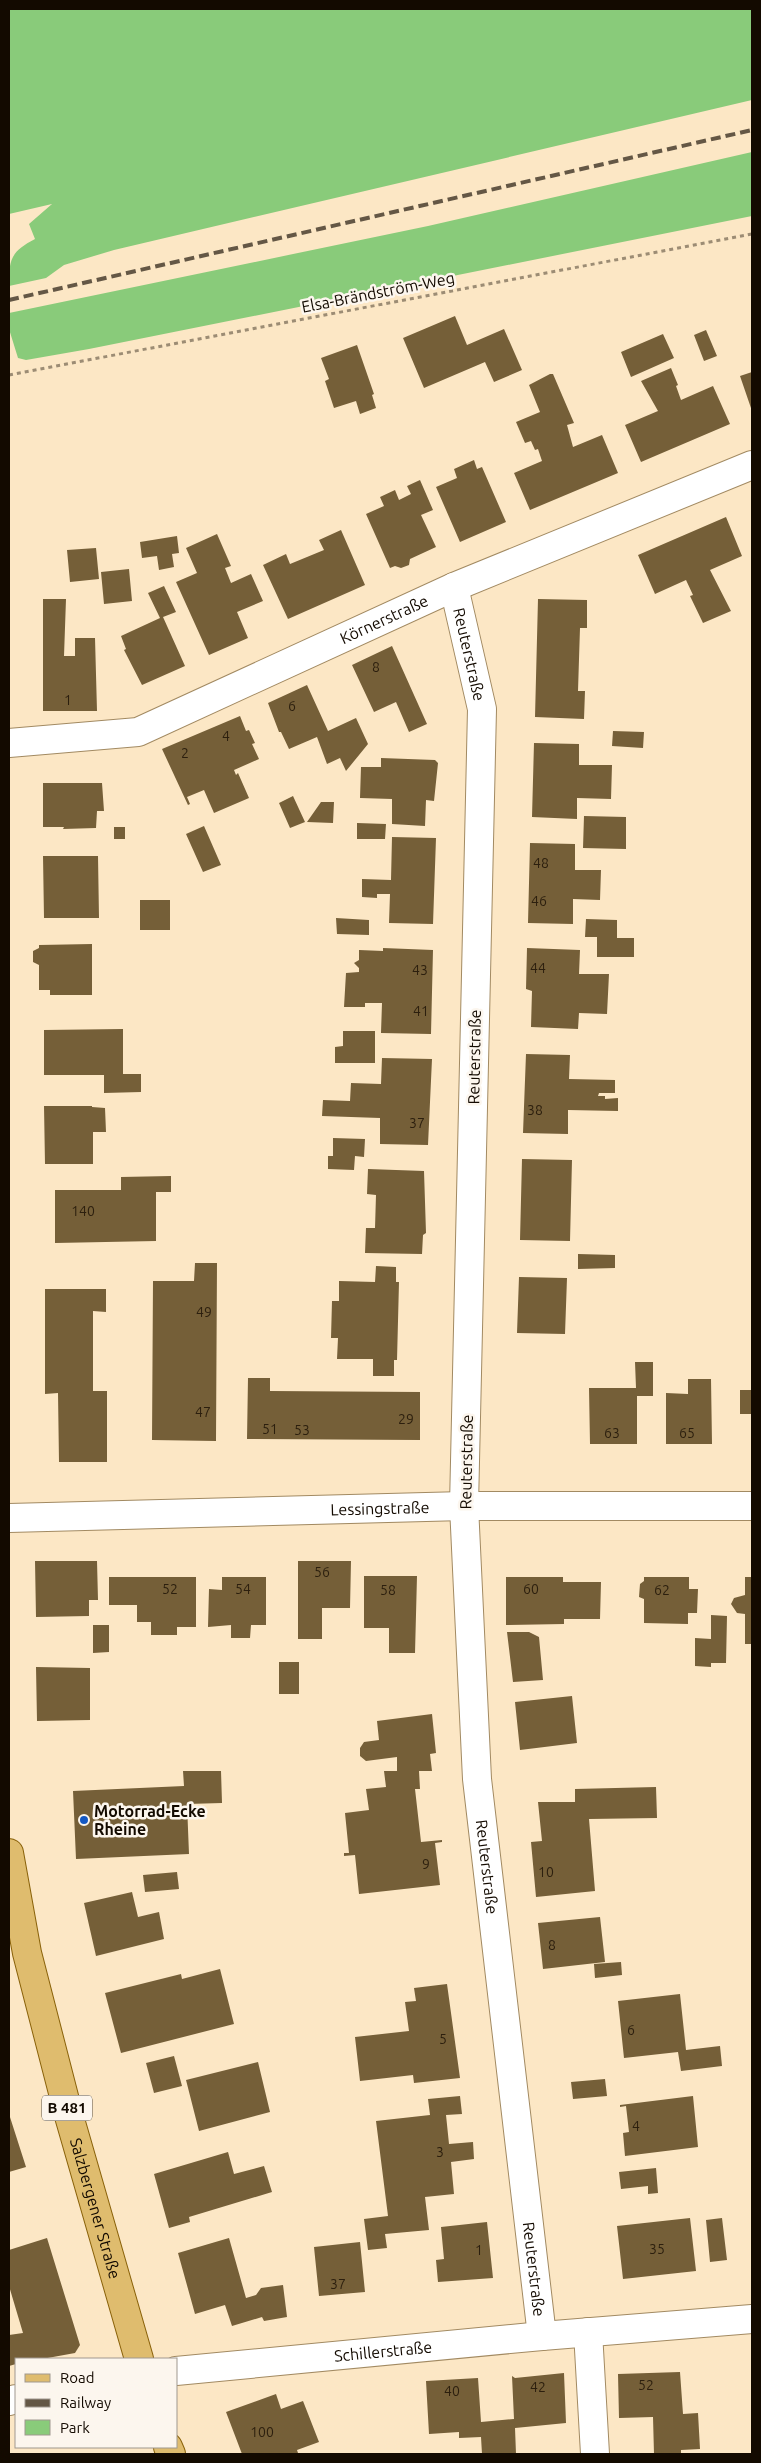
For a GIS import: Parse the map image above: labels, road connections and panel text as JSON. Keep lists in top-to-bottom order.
{
  "streets": {
    "main road": ["B 481", "Salzbergener Straße"],
    "street": [
      "Körnerstraße",
      "Reuterstraße",
      "Lessingstraße",
      "Schillerstraße"
    ],
    "path": ["Elsa-Brändström-Weg"]
  },
  "crossings": [
    ["Körnerstraße", "Reuterstraße"],
    ["Reuterstraße", "Lessingstraße"],
    ["Reuterstraße", "Schillerstraße"]
  ],
  "places": ["Motorrad-Ecke Rheine"],
  "house_numbers": [
    "8",
    "1",
    "6",
    "4",
    "2",
    "48",
    "46",
    "44",
    "43",
    "41",
    "38",
    "37",
    "140",
    "49",
    "47",
    "29",
    "51",
    "53",
    "63",
    "65",
    "56",
    "52",
    "54",
    "60",
    "58",
    "62",
    "9",
    "10",
    "8",
    "6",
    "5",
    "4",
    "3",
    "35",
    "1",
    "37",
    "52",
    "42",
    "40",
    "100"
  ],
  "legend": ["Road", "Railway", "Park"]
}
